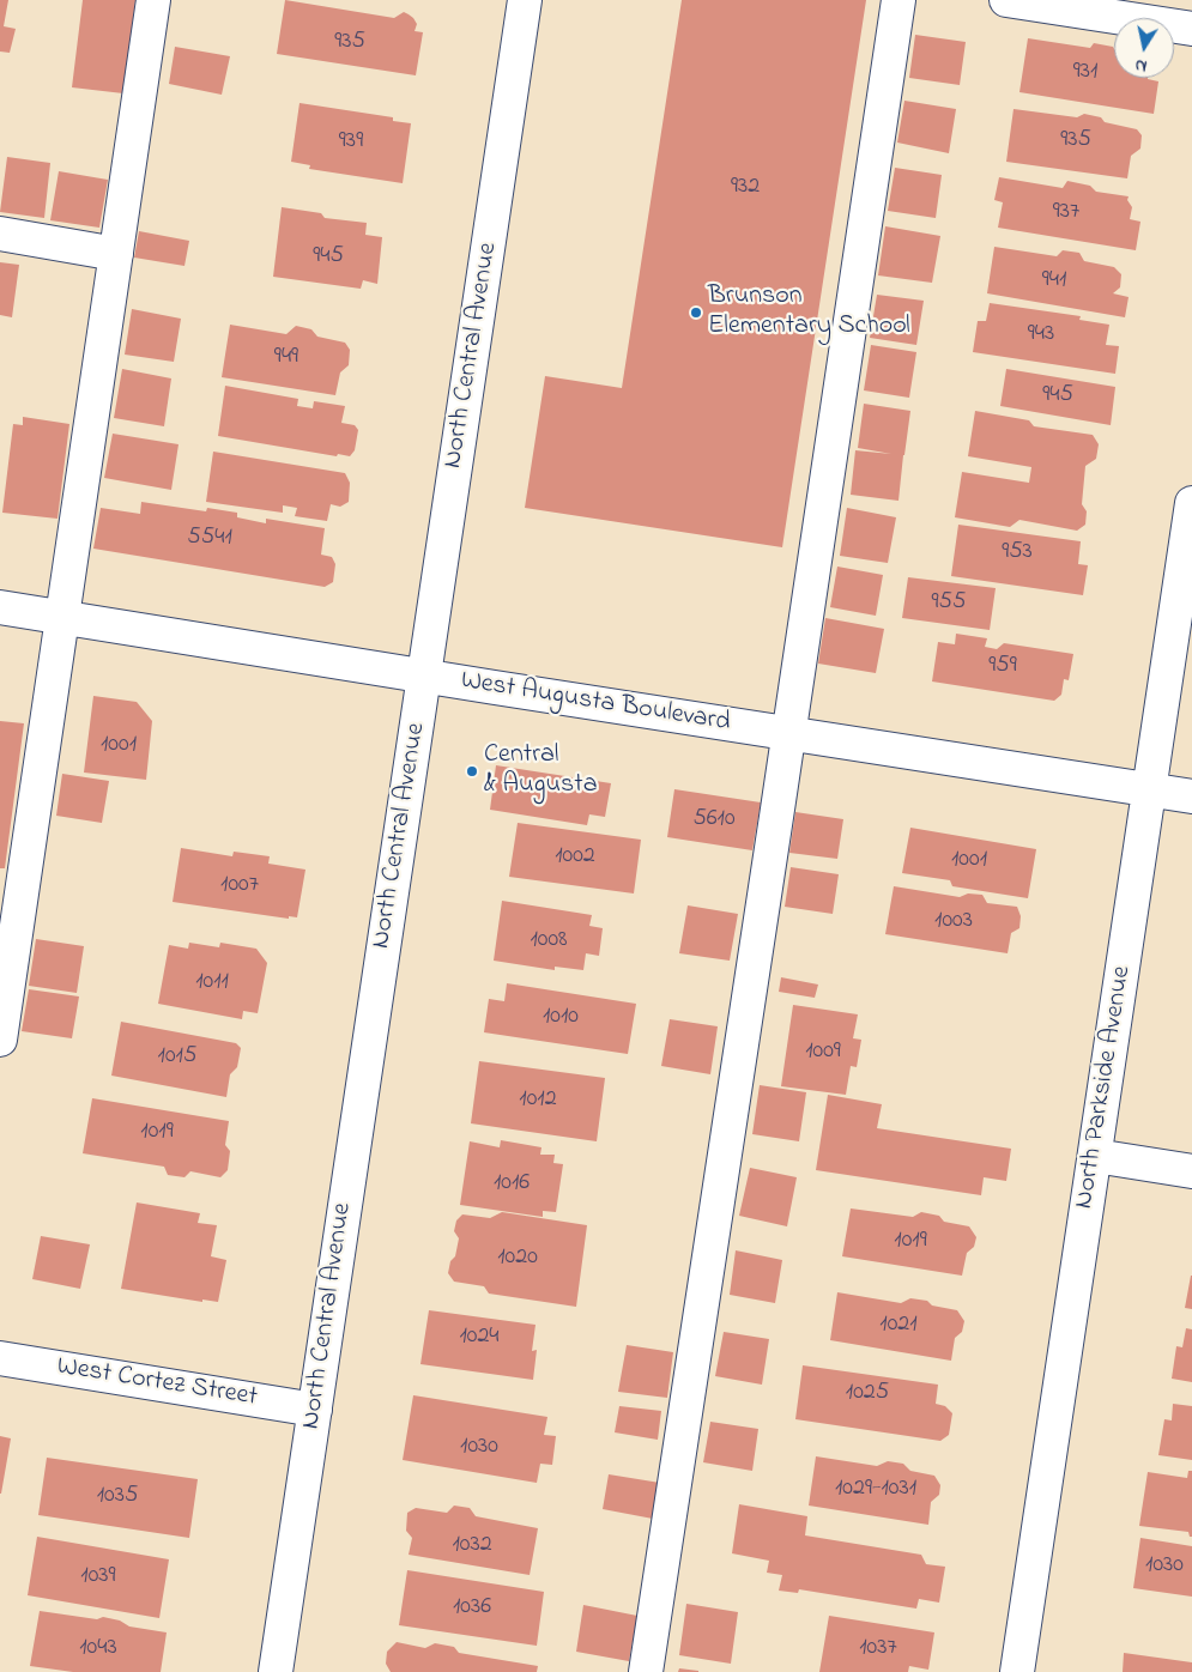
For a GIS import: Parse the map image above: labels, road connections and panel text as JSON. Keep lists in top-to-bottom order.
{
  "streets": {
    "street": [
      "North Central Avenue",
      "West Augusta Boulevard",
      "North Parkside Avenue",
      "West Cortez Street"
    ]
  },
  "crossings": [
    ["North Central Avenue", "West Augusta Boulevard"],
    ["North Central Avenue", "West Cortez Street"],
    ["West Augusta Boulevard", "North Parkside Avenue"]
  ],
  "places": ["Brunson Elementary School", "Central & Augusta"],
  "house_numbers": [
    "935",
    "931",
    "935",
    "939",
    "932",
    "937",
    "945",
    "941",
    "943",
    "949",
    "945",
    "5541",
    "953",
    "955",
    "959",
    "1001",
    "5610",
    "1002",
    "1001",
    "1007",
    "1003",
    "1008",
    "1011",
    "1010",
    "1009",
    "1015",
    "1012",
    "1019",
    "1016",
    "1019",
    "1020",
    "1021",
    "1024",
    "1025",
    "1030",
    "1029-1031",
    "1035",
    "1032",
    "1030",
    "1039",
    "1036",
    "1043",
    "1037"
  ],
  "north": "bottom"
}
